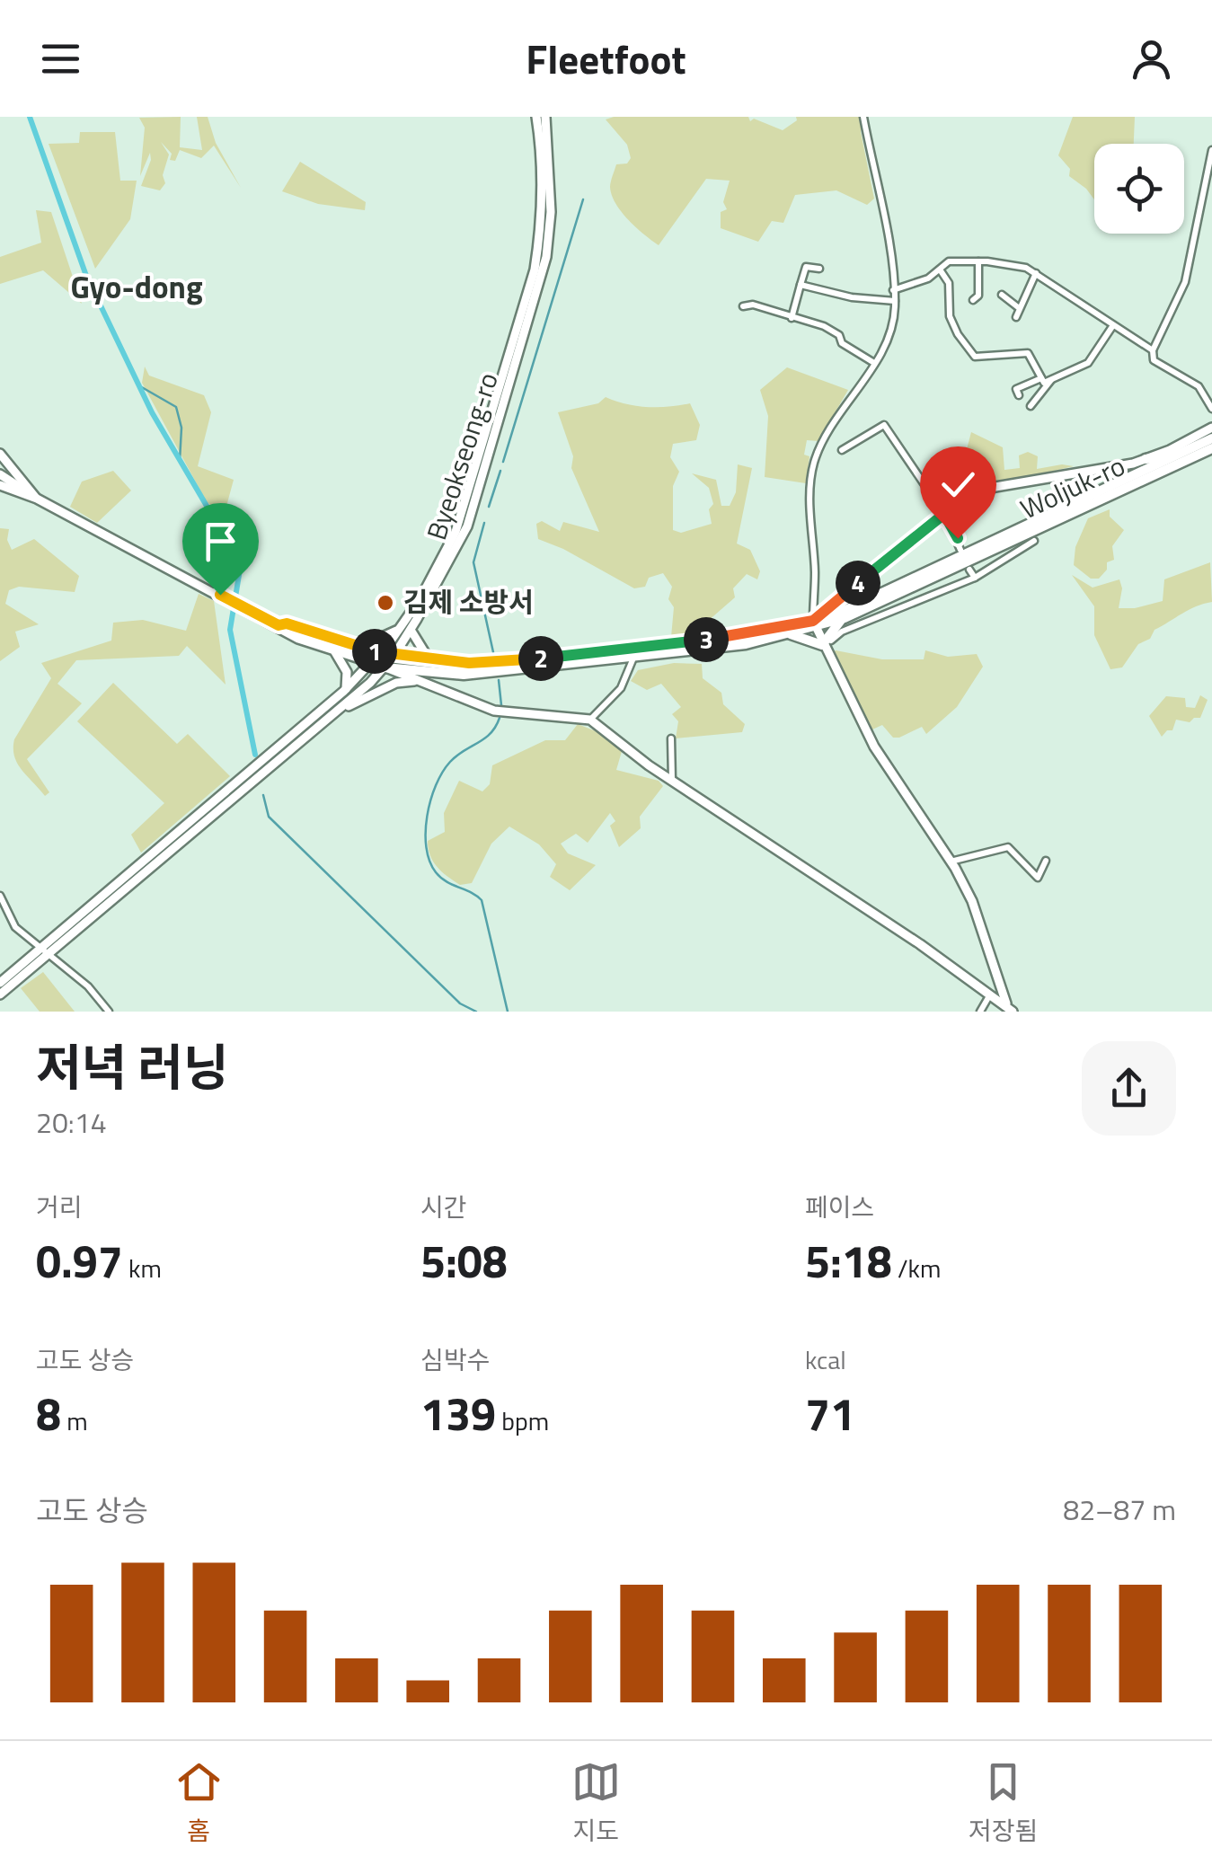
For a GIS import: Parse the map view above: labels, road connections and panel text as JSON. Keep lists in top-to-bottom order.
{
  "streets": {
    "main road": ["Byeokseong-ro", "Woljuk-ro"]
  },
  "crossings": [
    ["Byeokseong-ro", "Woljuk-ro"]
  ],
  "districts": ["Gyo-dong"],
  "places": ["김제 소방서"],
  "page": {
    "header": "Fleetfoot",
    "pins": [
      "4",
      "3",
      "1",
      "2"
    ],
    "heading": ["저녁 러닝", "20:14"],
    "stats": [
      ["거리", "0.97 km"],
      ["시간", "5:08"],
      ["페이스", "5:18 /km"],
      ["고도 상승", "8 m"],
      ["심박수", "139 bpm"],
      ["kcal", "71"]
    ],
    "chart": ["고도 상승", "82–87 m"],
    "tabs": ["홈", "지도", "저장됨"]
  }
}
